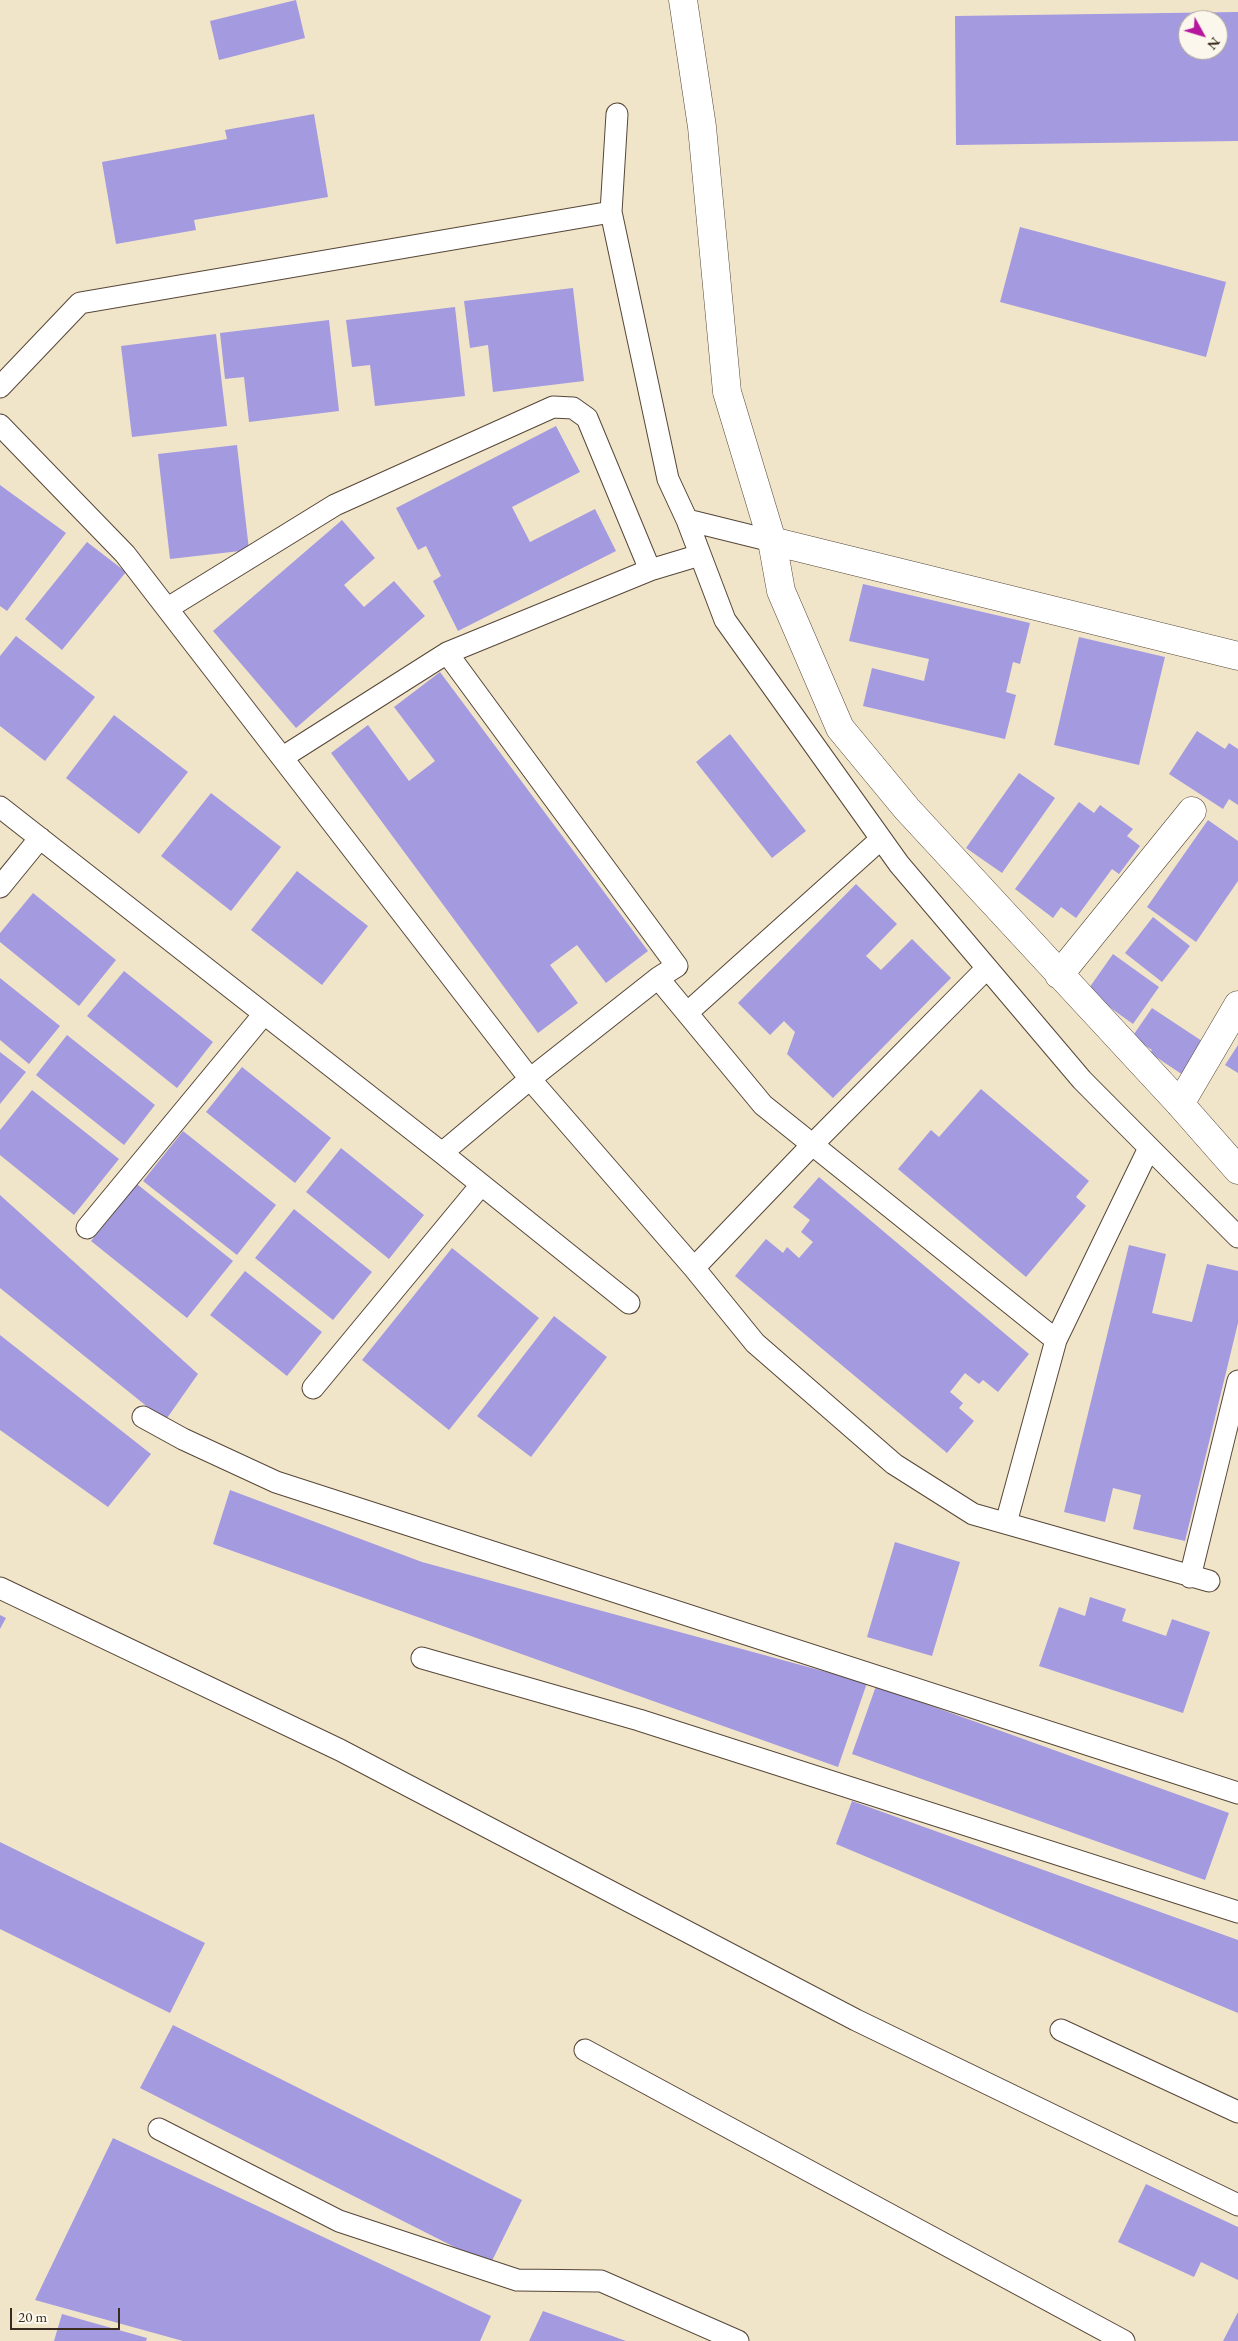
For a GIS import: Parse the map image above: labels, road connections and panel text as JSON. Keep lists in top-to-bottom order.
{
  "scale_bar": "20 m",
  "north": "bottom right"
}
